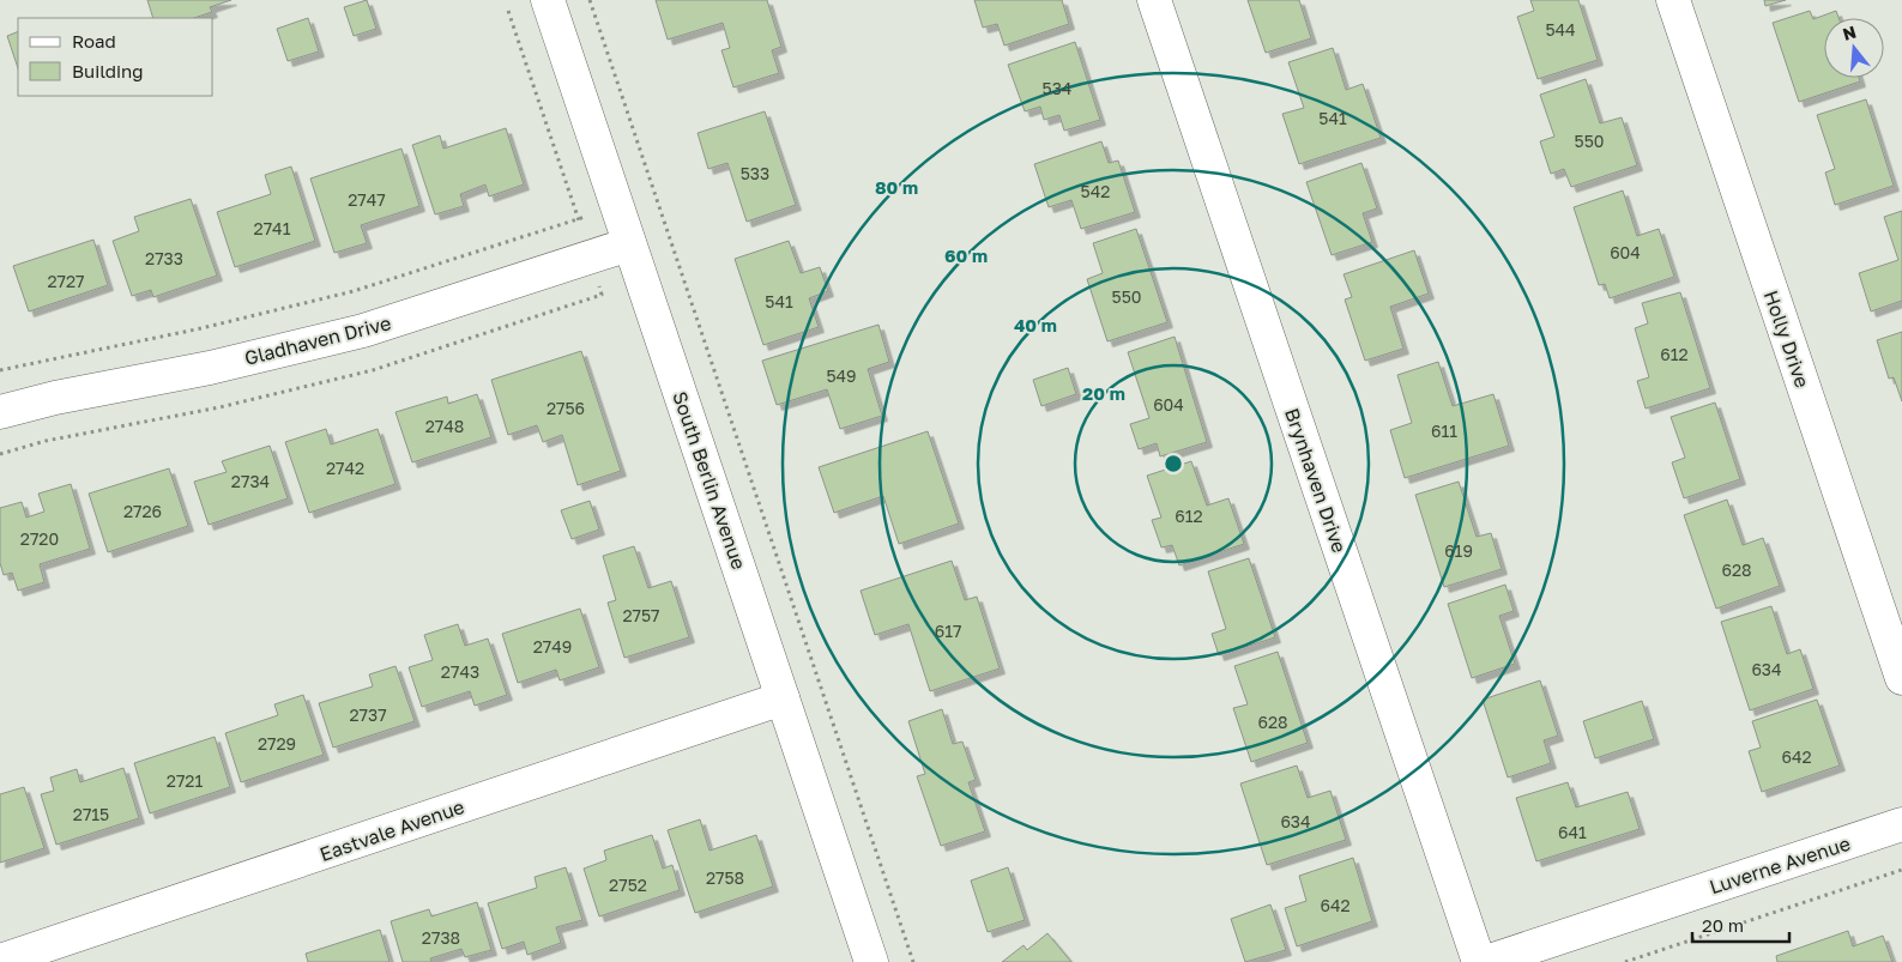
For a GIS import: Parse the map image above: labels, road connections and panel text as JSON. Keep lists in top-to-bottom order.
{
  "streets": {
    "street": [
      "Holly Drive",
      "Gladhaven Drive",
      "South Berlin Avenue",
      "Brynhaven Drive",
      "Eastvale Avenue",
      "Luverne Avenue"
    ]
  },
  "crossings": [
    ["Gladhaven Drive", "South Berlin Avenue"],
    ["South Berlin Avenue", "Eastvale Avenue"]
  ],
  "house_numbers": [
    "544",
    "534",
    "541",
    "550",
    "533",
    "542",
    "2747",
    "2741",
    "604",
    "2733",
    "2727",
    "550",
    "541",
    "612",
    "549",
    "604",
    "2756",
    "2748",
    "611",
    "2742",
    "2734",
    "2726",
    "612",
    "2720",
    "619",
    "628",
    "2757",
    "617",
    "2749",
    "634",
    "2743",
    "2737",
    "628",
    "2729",
    "642",
    "2721",
    "2715",
    "634",
    "641",
    "2758",
    "2752",
    "642",
    "2738"
  ],
  "legend": ["Road", "Building"],
  "scale_bar": "20 m",
  "north": "top",
  "rings": [
    "80 m",
    "60 m",
    "40 m",
    "20 m"
  ]
}
